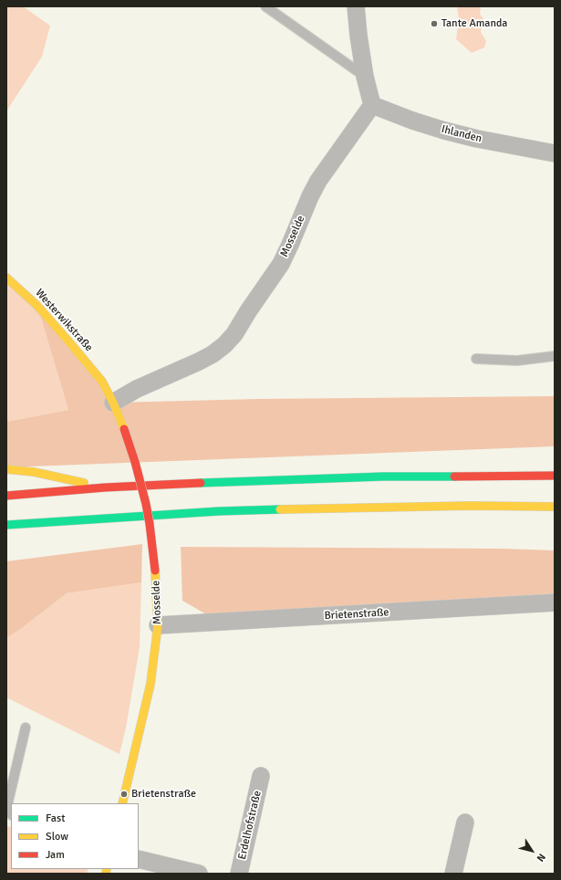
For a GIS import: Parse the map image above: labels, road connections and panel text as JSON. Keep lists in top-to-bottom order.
{
  "streets": {
    "main road": ["Mosselde", "Westerwikstraße"],
    "street": ["Ihlanden", "Brietenstraße", "Erdelhofstraße"]
  },
  "crossings": [
    ["Ihlanden", "Mosselde"],
    ["Mosselde", "Westerwikstraße"],
    ["Mosselde", "Brietenstraße"]
  ],
  "places": ["Tante Amanda", "Brietenstraße"],
  "legend": ["Fast", "Slow", "Jam"],
  "north": "bottom right"
}
